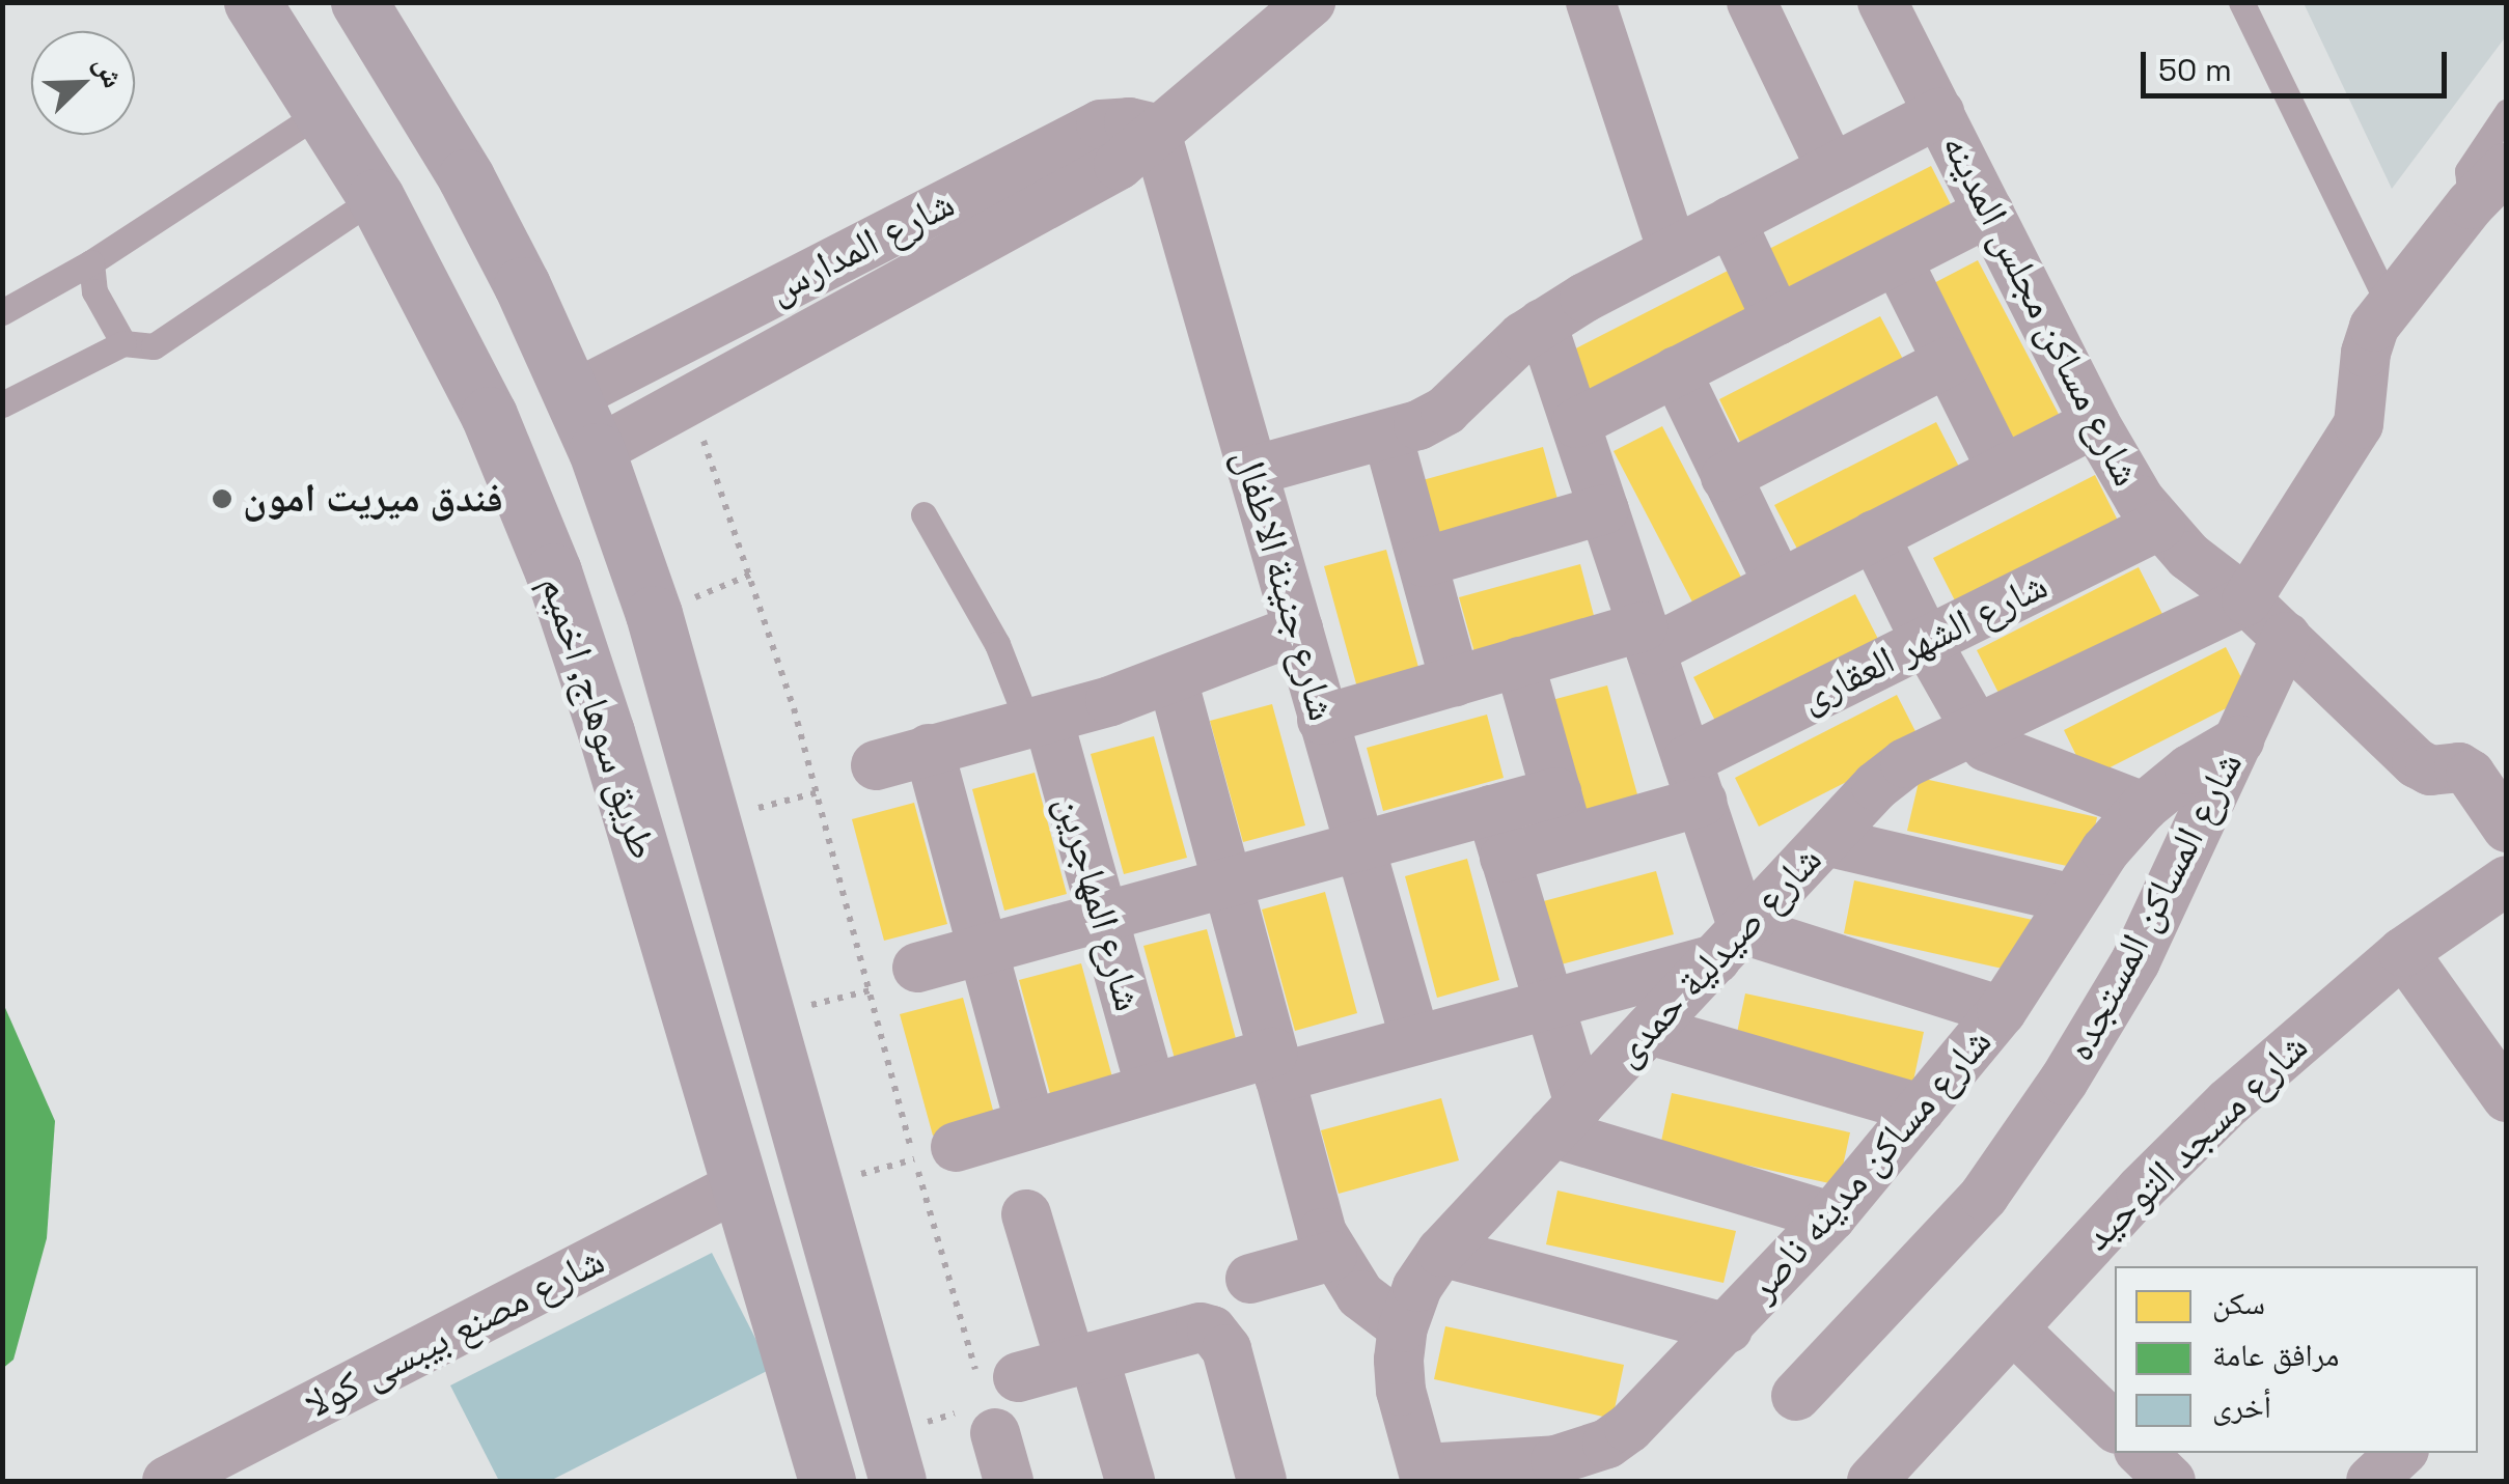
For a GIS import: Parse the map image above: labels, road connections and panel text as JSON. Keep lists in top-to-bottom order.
{
  "streets": {
    "main road": ["طريق سوهاج, اخميم"],
    "street": [
      "شارع المدارس",
      "شارع مساكن مجلس المدينه",
      "شارع جنينة الاطفال",
      "شارع الشهر العقارى",
      "شارع المهاجرين",
      "شارع المساكن المستجده",
      "شارع صيدلية حمدى",
      "شارع مسجد التوحيد",
      "شارع مساكن مدينه ناصر",
      "شارع مصنع بيبسى كولا"
    ]
  },
  "crossings": [
    ["شارع المدارس", "شارع جنينة الاطفال"],
    ["شارع المدارس", "طريق سوهاج, اخميم"],
    ["شارع مساكن مجلس المدينه", "شارع الشهر العقارى"],
    ["شارع مساكن مجلس المدينه", "شارع المساكن المستجده"],
    ["شارع مساكن مجلس المدينه", "شارع صيدلية حمدى"],
    ["طريق سوهاج, اخميم", "شارع مصنع بيبسى كولا"],
    ["شارع المساكن المستجده", "شارع مساكن مدينه ناصر"],
    ["شارع صيدلية حمدى", "شارع مساكن مدينه ناصر"]
  ],
  "places": ["فندق ميريت امون"],
  "legend": ["سكن", "مرافق عامة", "أخرى"],
  "scale_bar": "50 m",
  "north": "top right"
}
